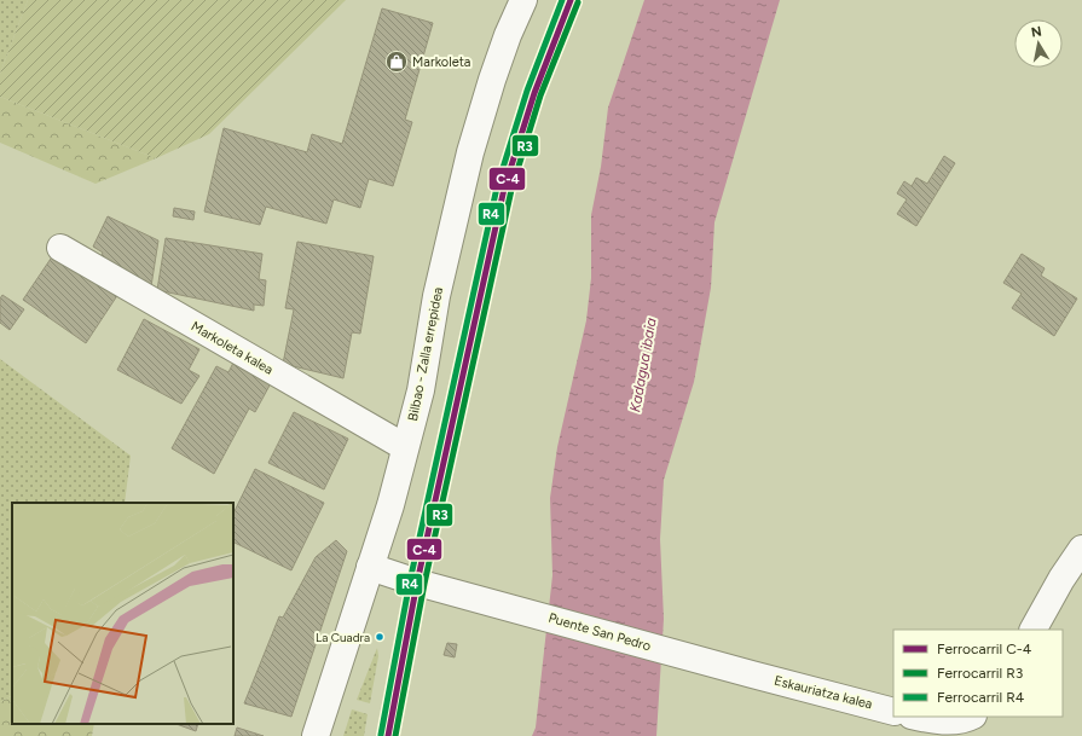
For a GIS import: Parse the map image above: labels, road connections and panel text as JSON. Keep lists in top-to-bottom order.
{
  "streets": {
    "street": [
      "Markoleta kalea",
      "Bilbao - Zalla errepidea",
      "Puente San Pedro",
      "Eskauriatza kalea"
    ]
  },
  "crossings": [
    ["Markoleta kalea", "Bilbao - Zalla errepidea"],
    ["Bilbao - Zalla errepidea", "Puente San Pedro"],
    ["Puente San Pedro", "Eskauriatza kalea"]
  ],
  "water": ["Kadagua ibaia"],
  "places": {
    "shop": ["Markoleta"],
    "other": ["La Cuadra"]
  },
  "lines": ["rail line C-4", "rail line R4", "rail line R3"],
  "legend": ["Ferrocarril C-4", "Ferrocarril R3", "Ferrocarril R4"],
  "north": "top"
}
